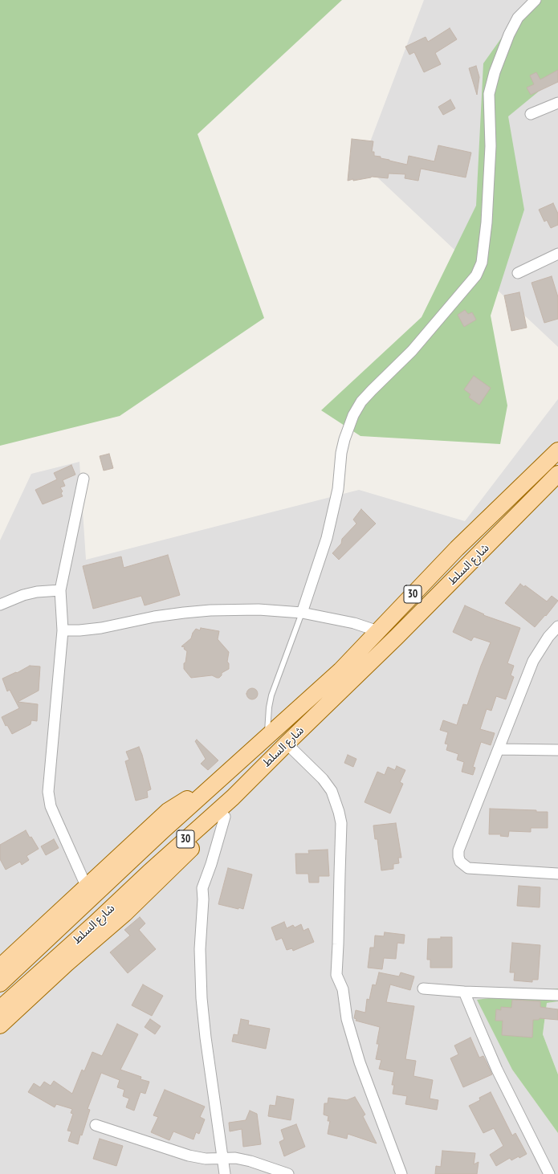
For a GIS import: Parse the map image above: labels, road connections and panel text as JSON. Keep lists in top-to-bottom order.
{
  "streets": {
    "main road": ["شارع السلط", "30"]
  }
}
